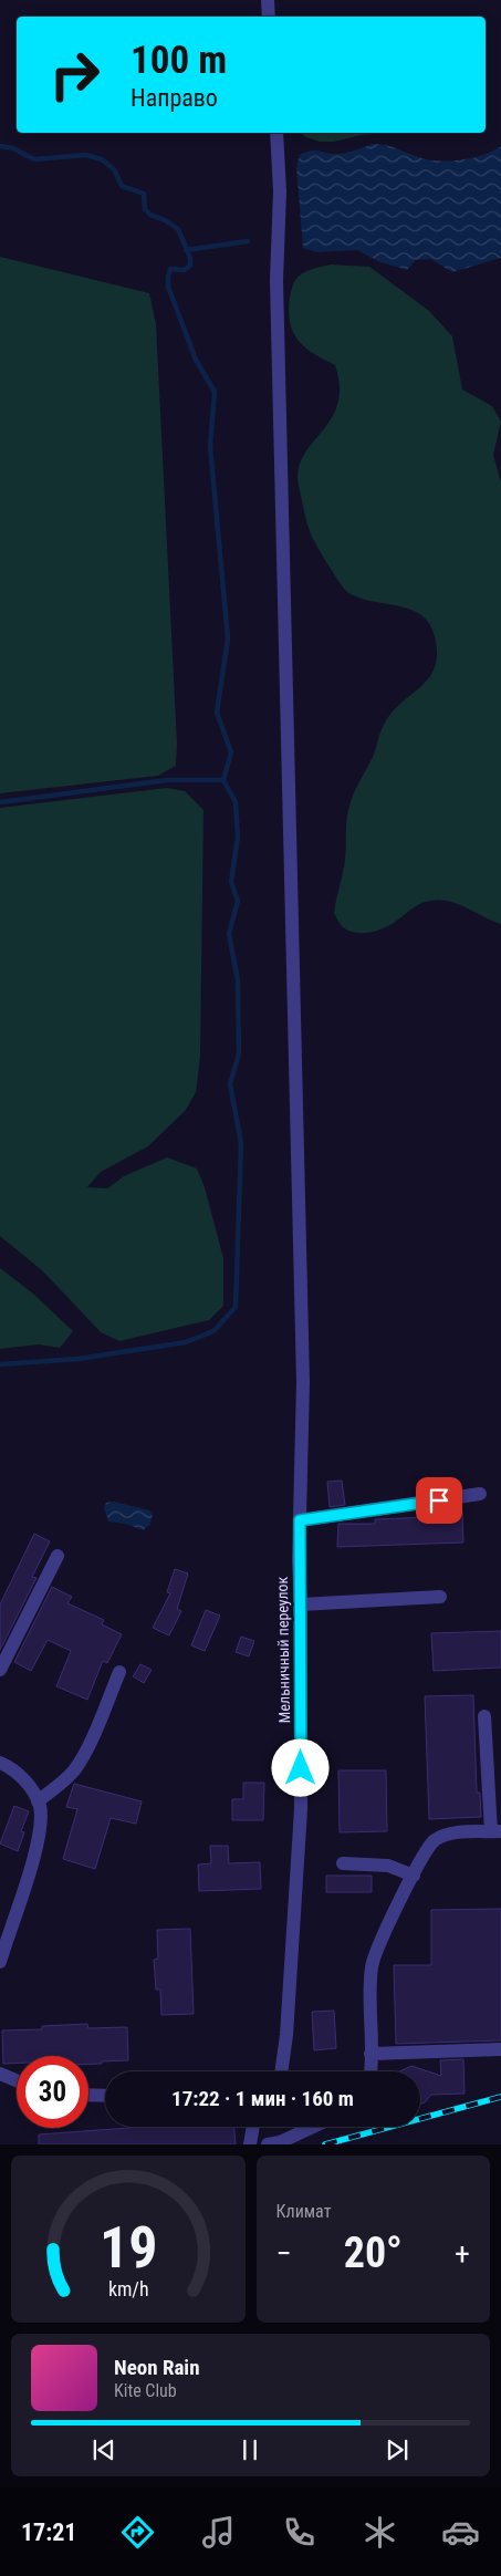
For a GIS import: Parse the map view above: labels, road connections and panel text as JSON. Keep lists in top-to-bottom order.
{
  "streets": {
    "street": ["Мельничный переулок"]
  },
  "page": {
    "turn": ["100 m", "Направо"],
    "limit": "30",
    "trip": "17:22 · 1 мин · 160 m",
    "tile": "Климат",
    "heat": ["−", "20°", "+"],
    "song": ["Neon Rain", "Kite Club"],
    "tabs": "17:21",
    "gauge": ["19", "km/h"]
  }
}
